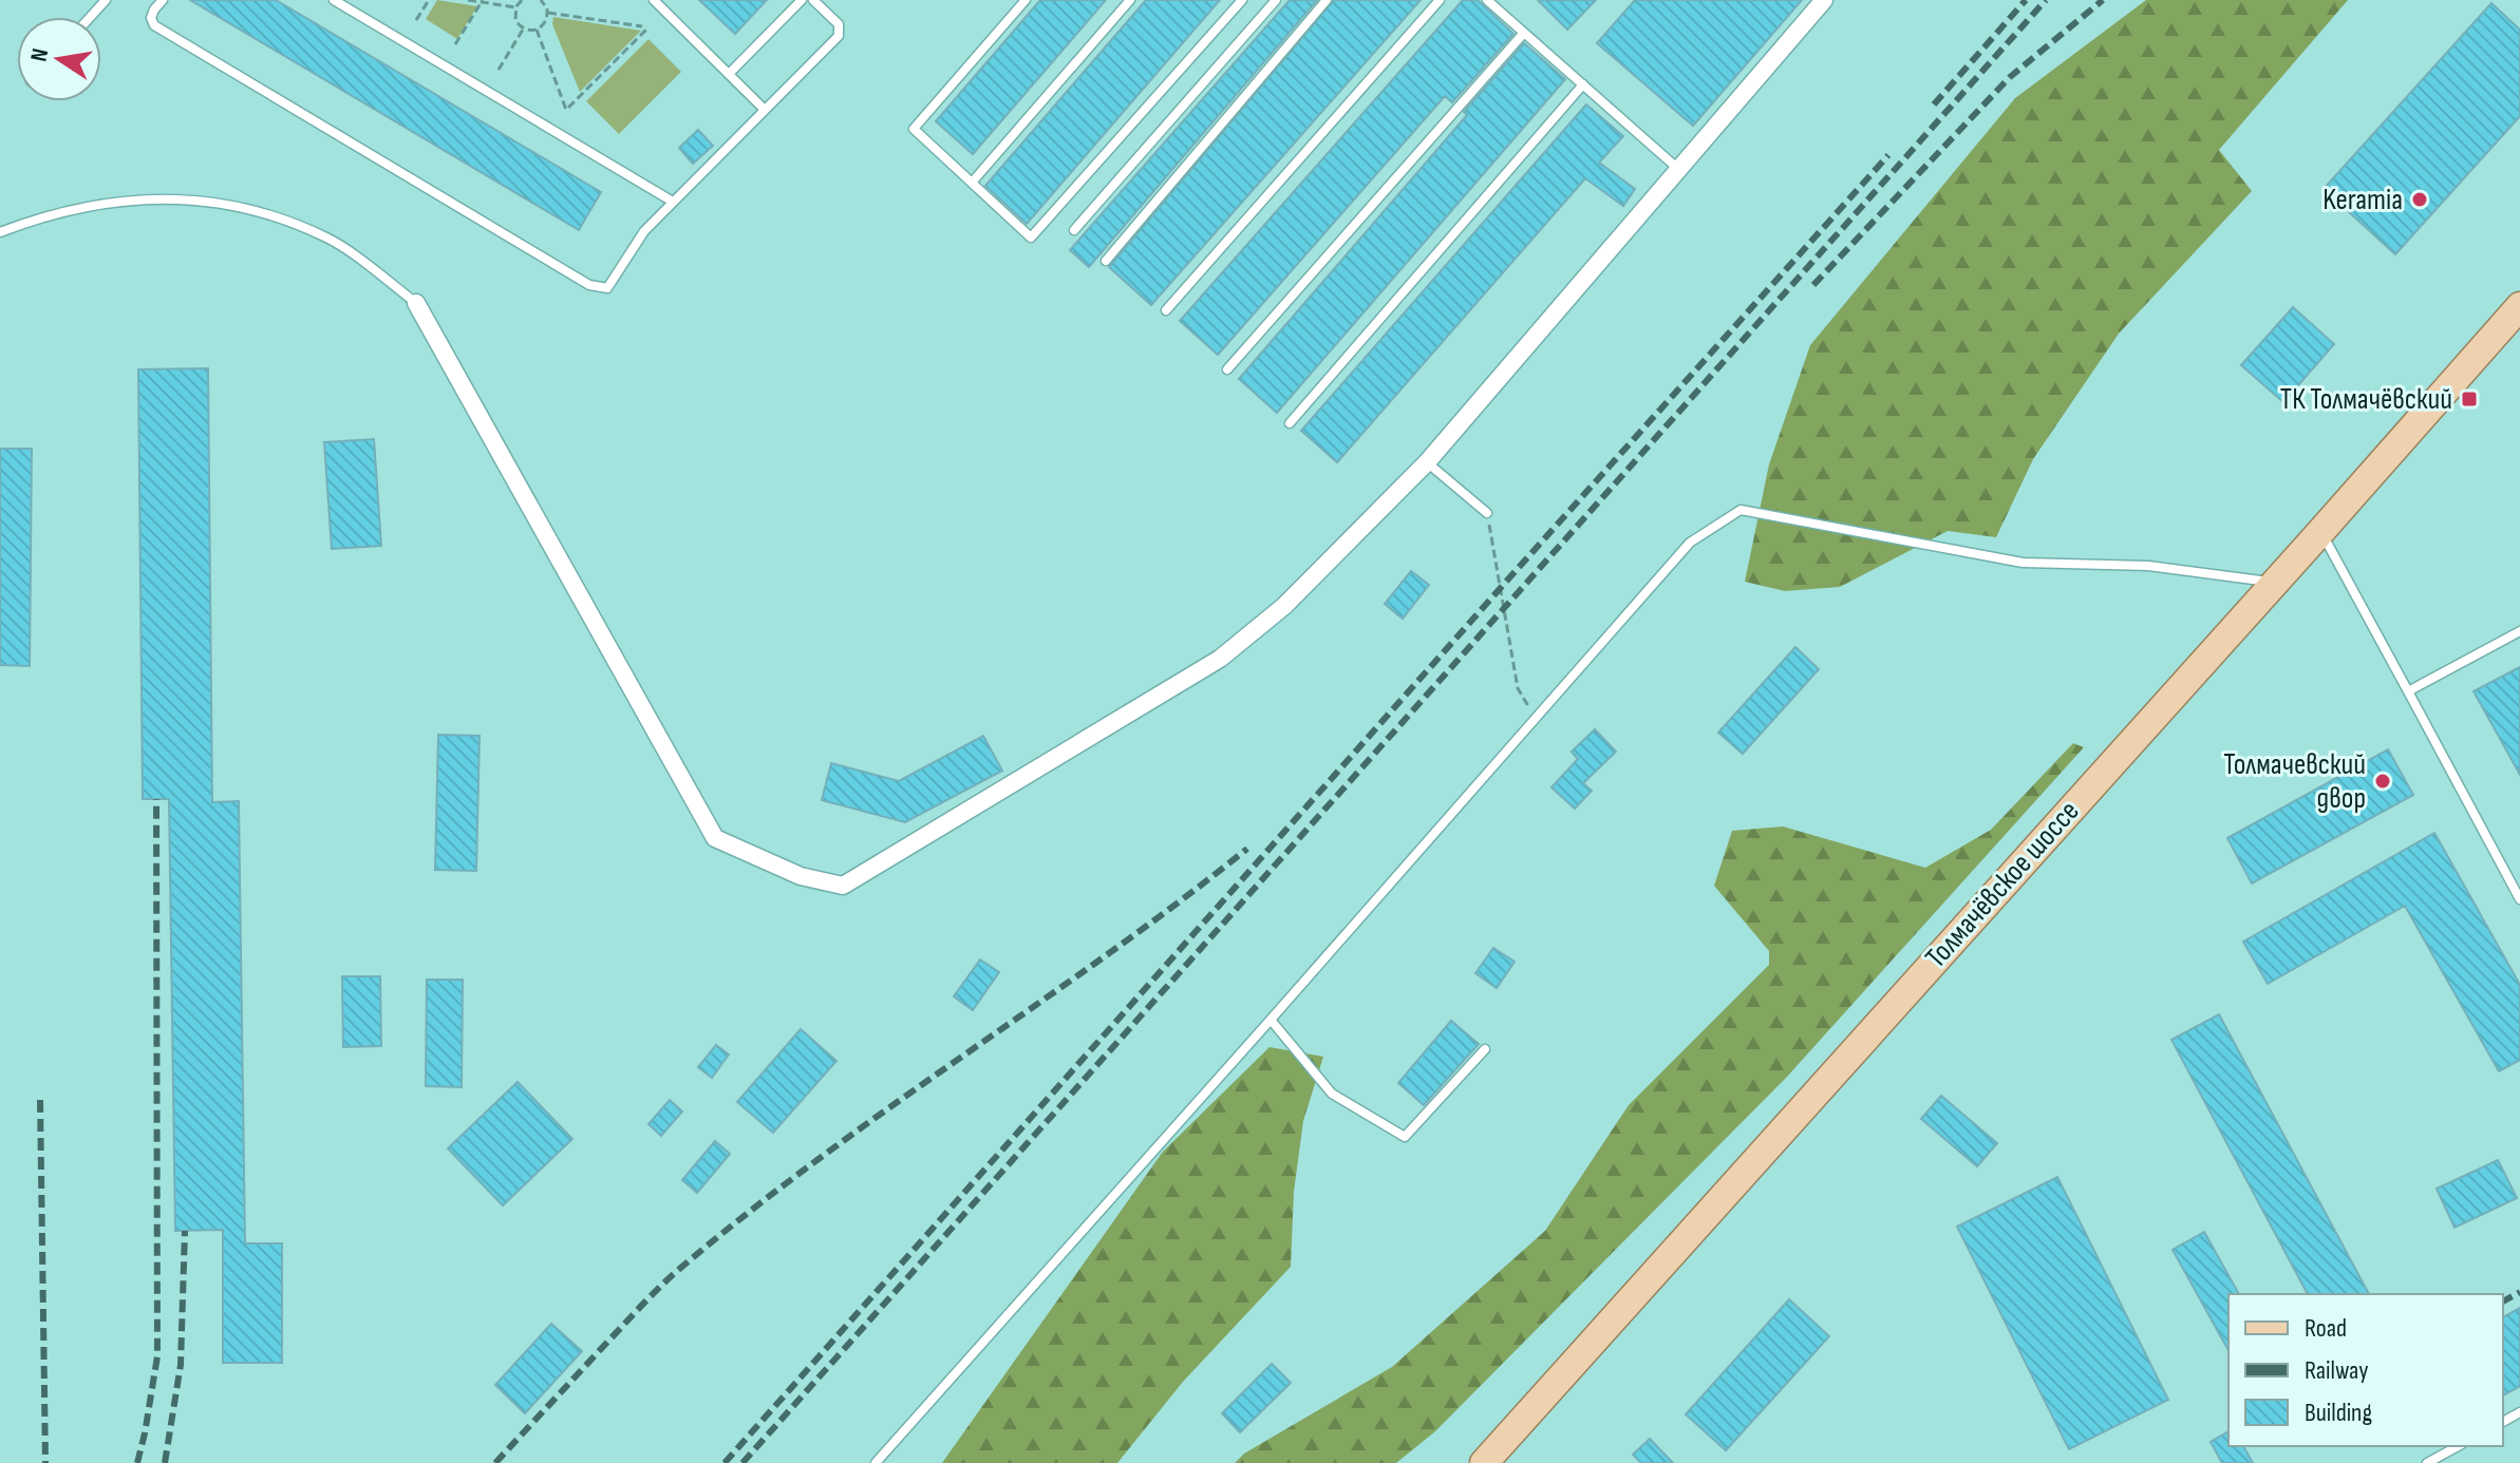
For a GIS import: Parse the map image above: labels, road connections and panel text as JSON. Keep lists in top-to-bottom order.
{
  "streets": {
    "main road": ["Толмачёвское шоссе"]
  },
  "places": {
    "other": ["Keramia", "Толмачевский двор"],
    "transit": ["ТК Толмачёвский"]
  },
  "legend": ["Road", "Railway", "Building"],
  "north": "left"
}
